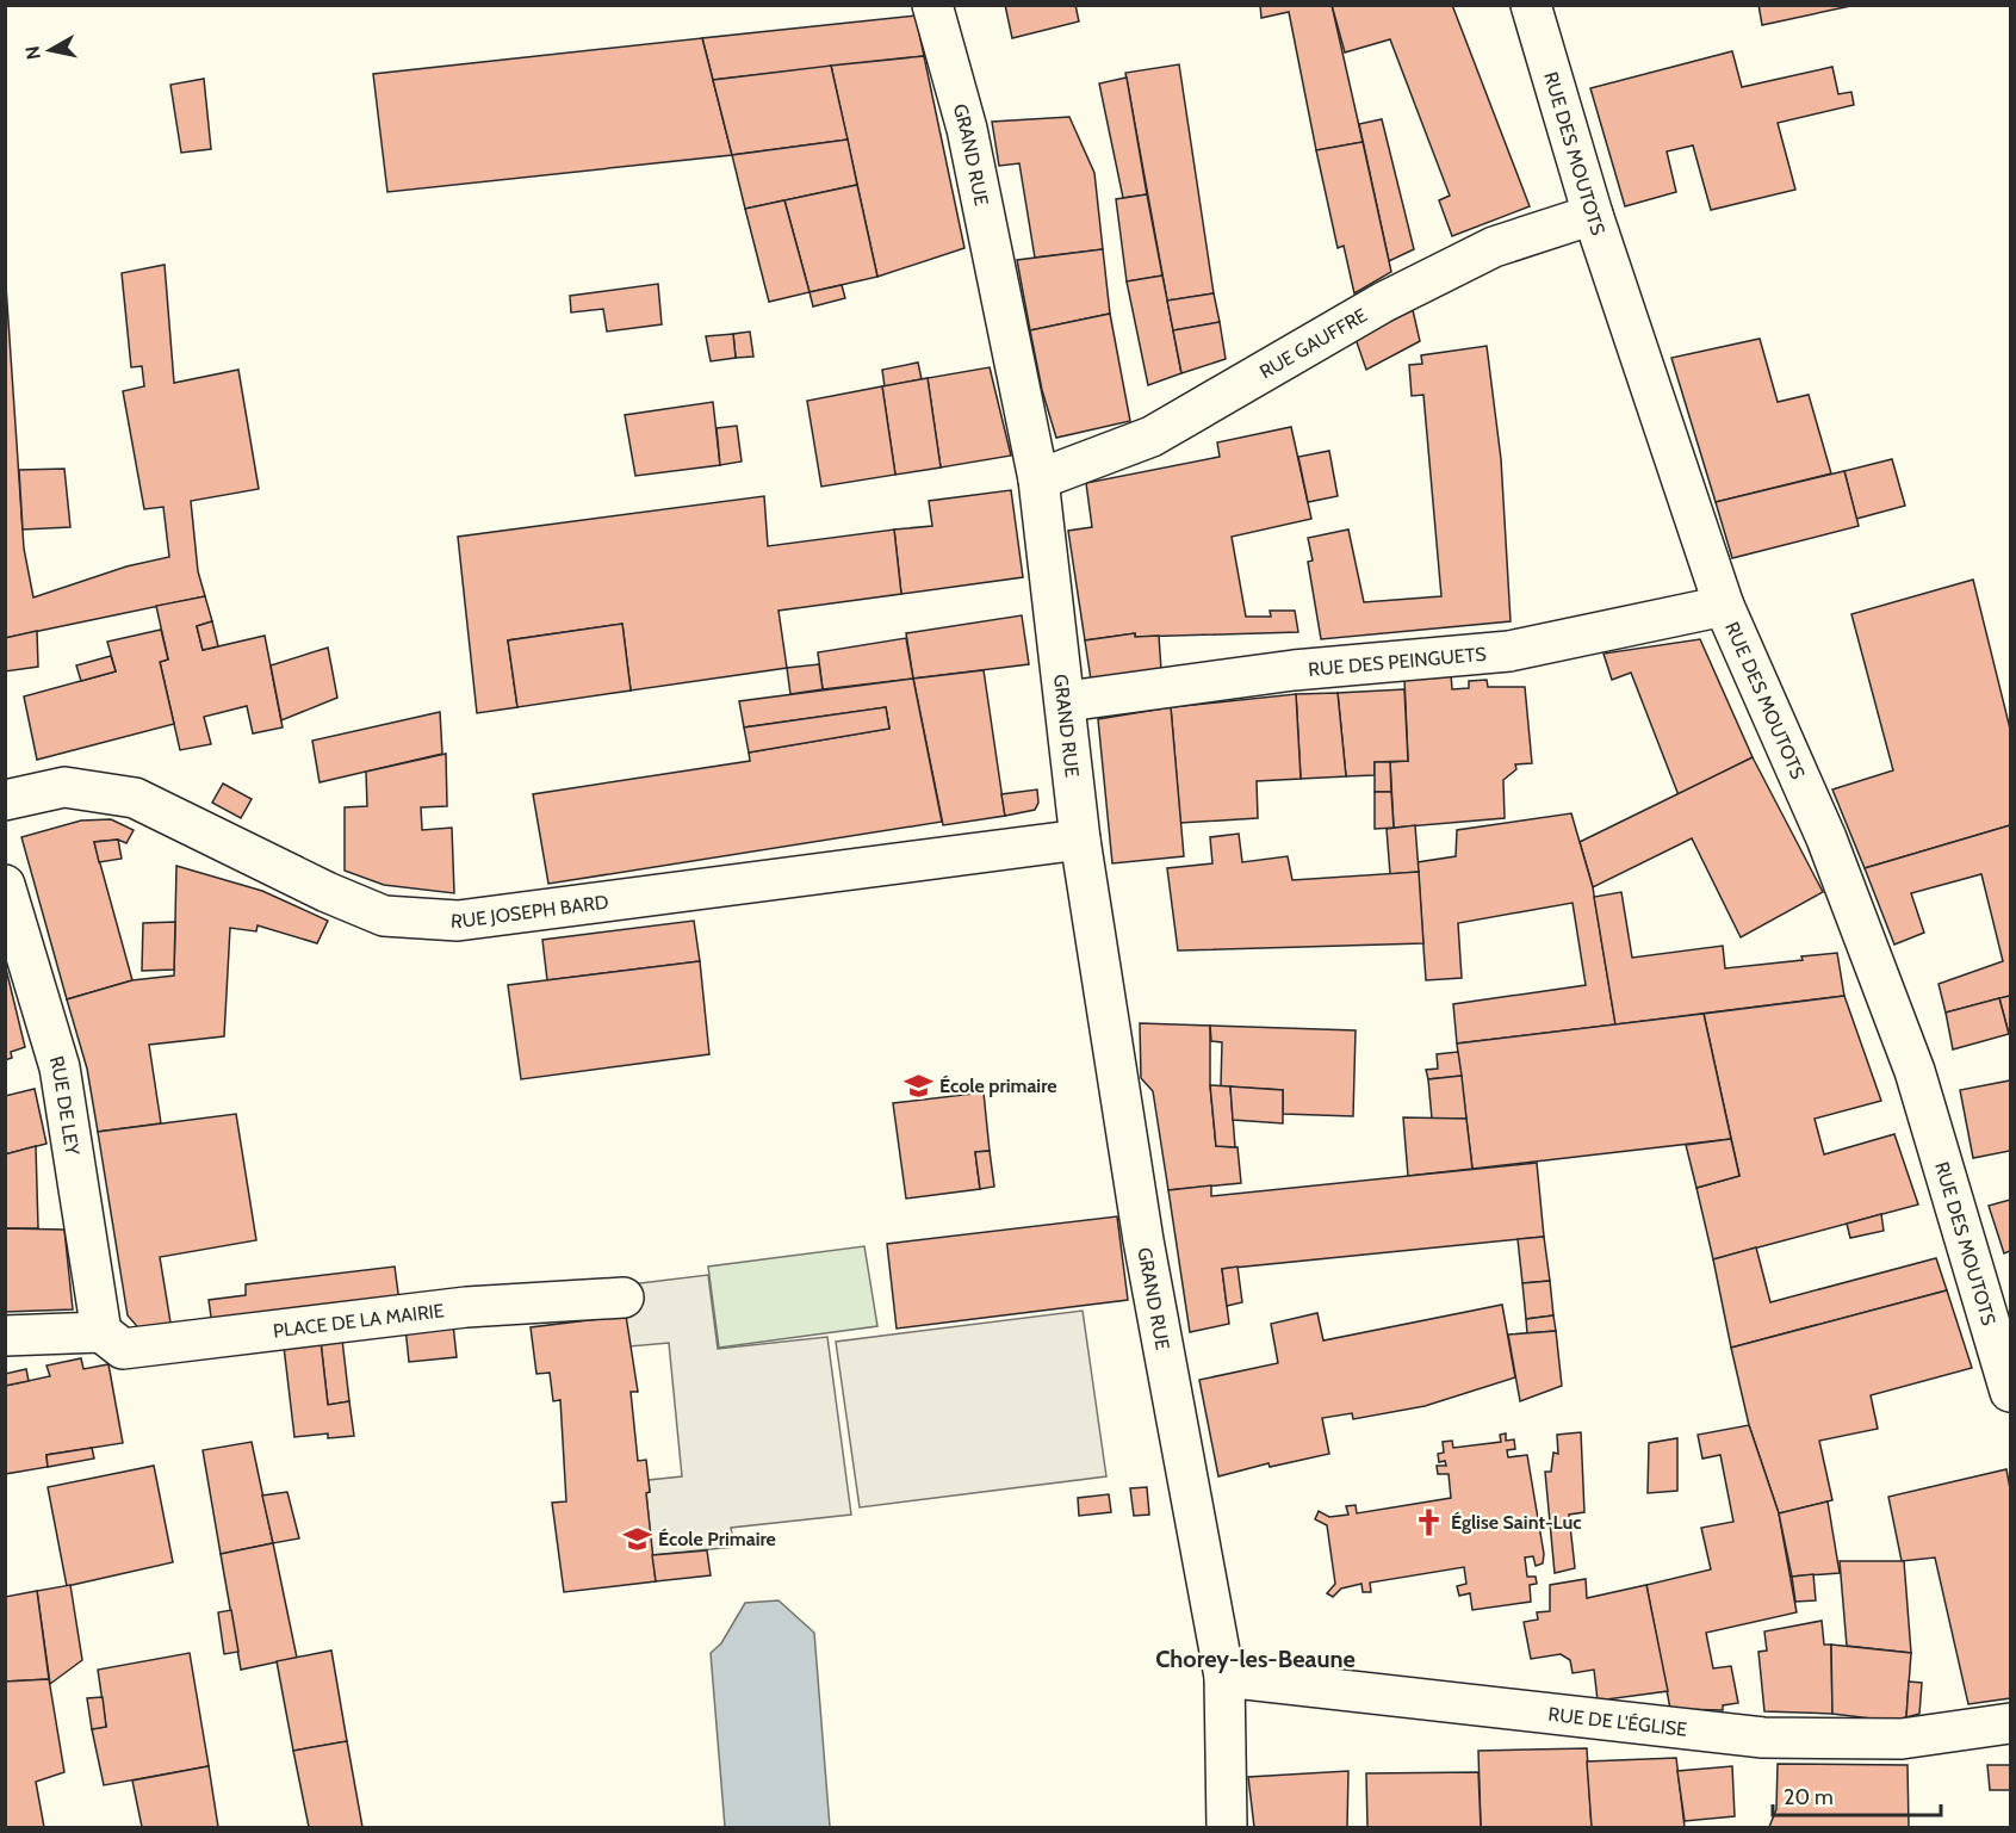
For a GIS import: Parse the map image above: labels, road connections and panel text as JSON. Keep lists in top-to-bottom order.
{
  "streets": {
    "street": [
      "RUE DES MOUTOTS",
      "GRAND RUE",
      "RUE GAUFFRE",
      "RUE DES PEINGUETS",
      "RUE JOSEPH BARD",
      "RUE DE LEY",
      "PLACE DE LA MAIRIE",
      "RUE DE L'ÉGLISE"
    ]
  },
  "crossings": [
    ["RUE DES MOUTOTS", "RUE GAUFFRE"],
    ["RUE DES MOUTOTS", "RUE DES PEINGUETS"],
    ["GRAND RUE", "RUE GAUFFRE"],
    ["GRAND RUE", "RUE DES PEINGUETS"],
    ["GRAND RUE", "RUE JOSEPH BARD"],
    ["GRAND RUE", "RUE DE L'ÉGLISE"],
    ["RUE DE LEY", "PLACE DE LA MAIRIE"]
  ],
  "districts": ["Chorey-les-Beaune"],
  "places": {
    "school or university": ["École primaire", "École Primaire"],
    "church": ["Église Saint-Luc"]
  },
  "scale_bar": "20 m",
  "north": "left"
}
